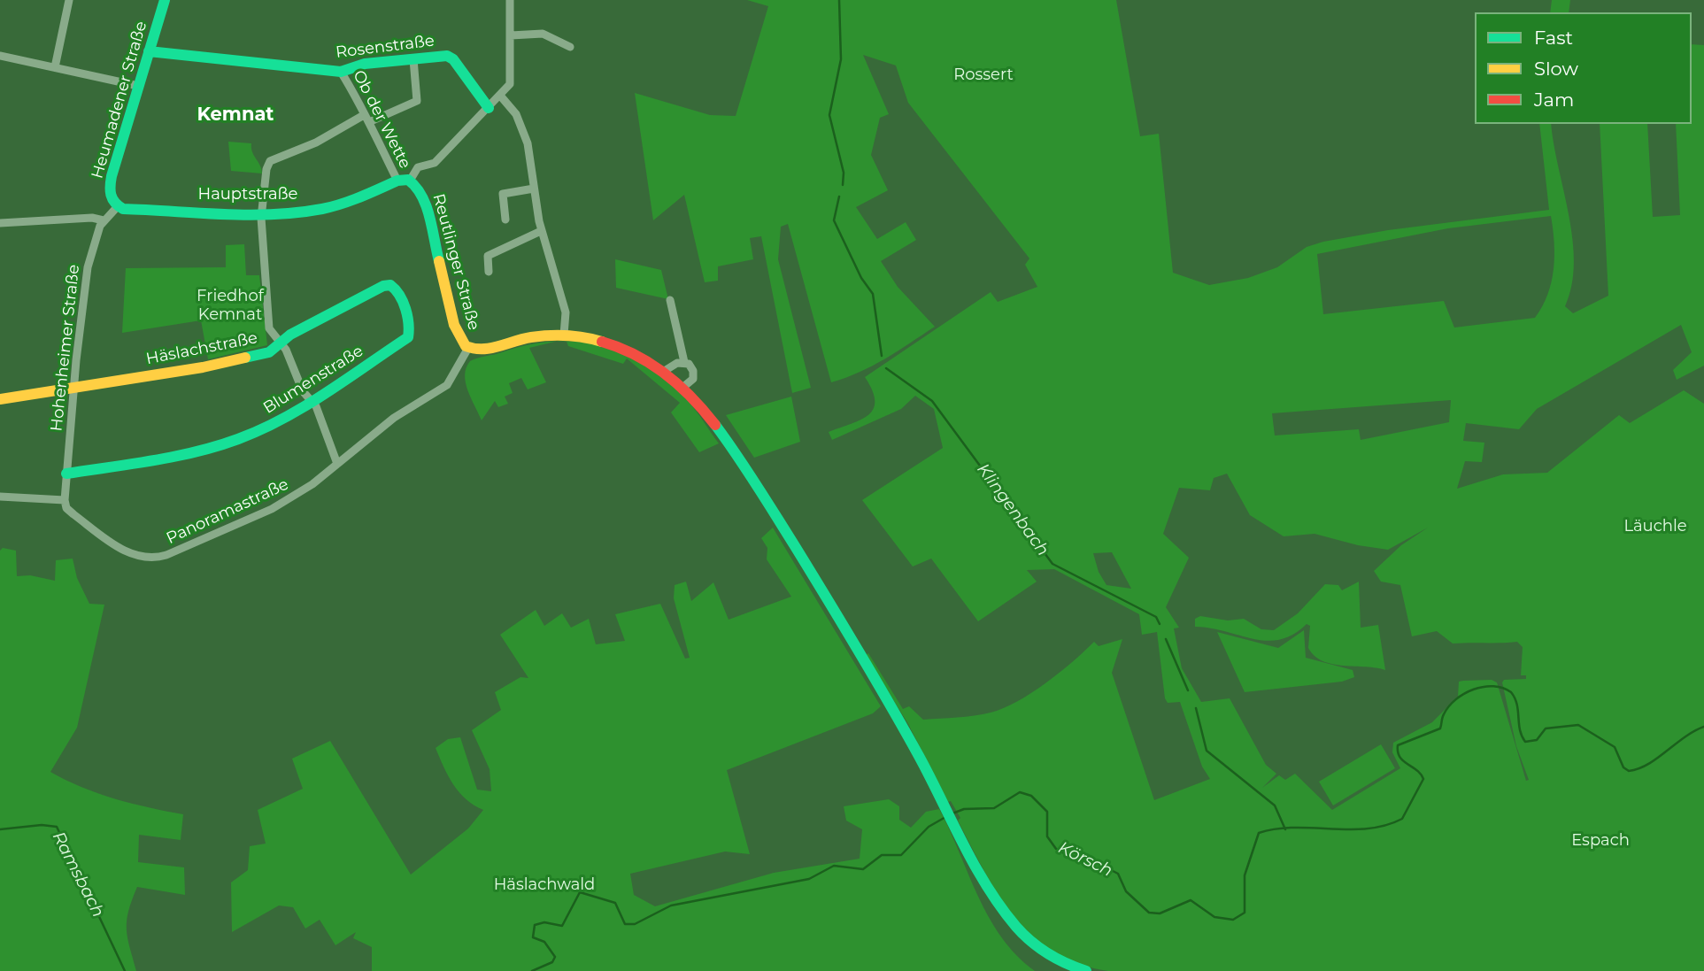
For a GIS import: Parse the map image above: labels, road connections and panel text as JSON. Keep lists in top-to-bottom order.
{
  "streets": {
    "main road": [
      "Rosenstraße",
      "Heumadener Straße",
      "Hauptstraße",
      "Reutlinger Straße",
      "Häslachstraße",
      "Blumenstraße"
    ],
    "street": ["Ob der Wette", "Hohenheimer Straße", "Panoramastraße"]
  },
  "crossings": [
    ["Rosenstraße", "Heumadener Straße"],
    ["Rosenstraße", "Ob der Wette"],
    ["Heumadener Straße", "Hauptstraße"],
    ["Heumadener Straße", "Hohenheimer Straße"],
    ["Ob der Wette", "Hauptstraße"],
    ["Hauptstraße", "Reutlinger Straße"],
    ["Hauptstraße", "Hohenheimer Straße"],
    ["Reutlinger Straße", "Panoramastraße"],
    ["Hohenheimer Straße", "Häslachstraße"],
    ["Hohenheimer Straße", "Blumenstraße"],
    ["Hohenheimer Straße", "Panoramastraße"],
    ["Häslachstraße", "Blumenstraße"]
  ],
  "districts": ["Kemnat"],
  "water": ["Klingenbach", "Körsch", "Ramsbach"],
  "parks": [
    "Rossert",
    "Friedhof Kemnat",
    "Läuchle",
    "Espach",
    "Häslachwald"
  ],
  "legend": ["Fast", "Slow", "Jam"]
}
